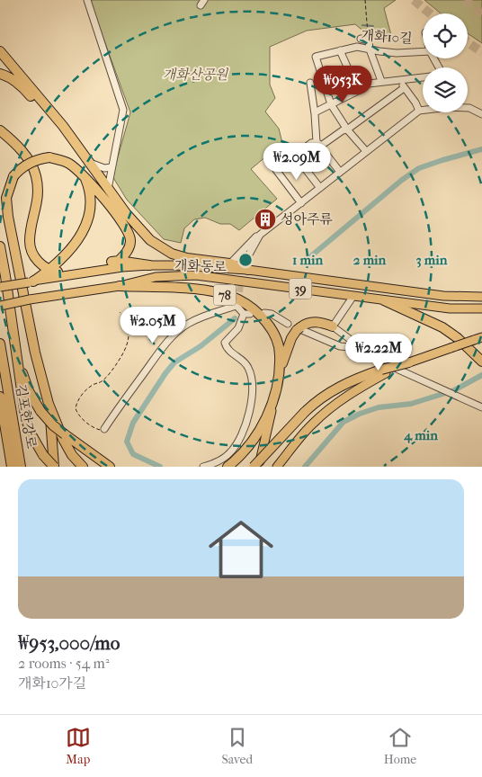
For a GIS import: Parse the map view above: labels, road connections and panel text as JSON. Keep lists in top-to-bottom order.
{
  "streets": {
    "highway": ["78", "김포한강로"],
    "main road": ["개화동로", "39"],
    "street": ["개화10길"]
  },
  "crossings": [
    ["개화동로", "78"]
  ],
  "parks": ["개화산공원"],
  "places": {
    "building": ["성아주류"]
  },
  "page": {
    "price": [
      "₩953K",
      "₩2.09M",
      "₩2.05M",
      "₩2.22M"
    ],
    "list": [
      {
        "name": "₩953,000/mo",
        "note": "2 rooms · 54 m² · 개화10가길"
      }
    ],
    "tabs": ["Map", "Saved", "Home"]
  },
  "rings": [
    "1 min",
    "2 min",
    "3 min",
    "4 min"
  ]
}
